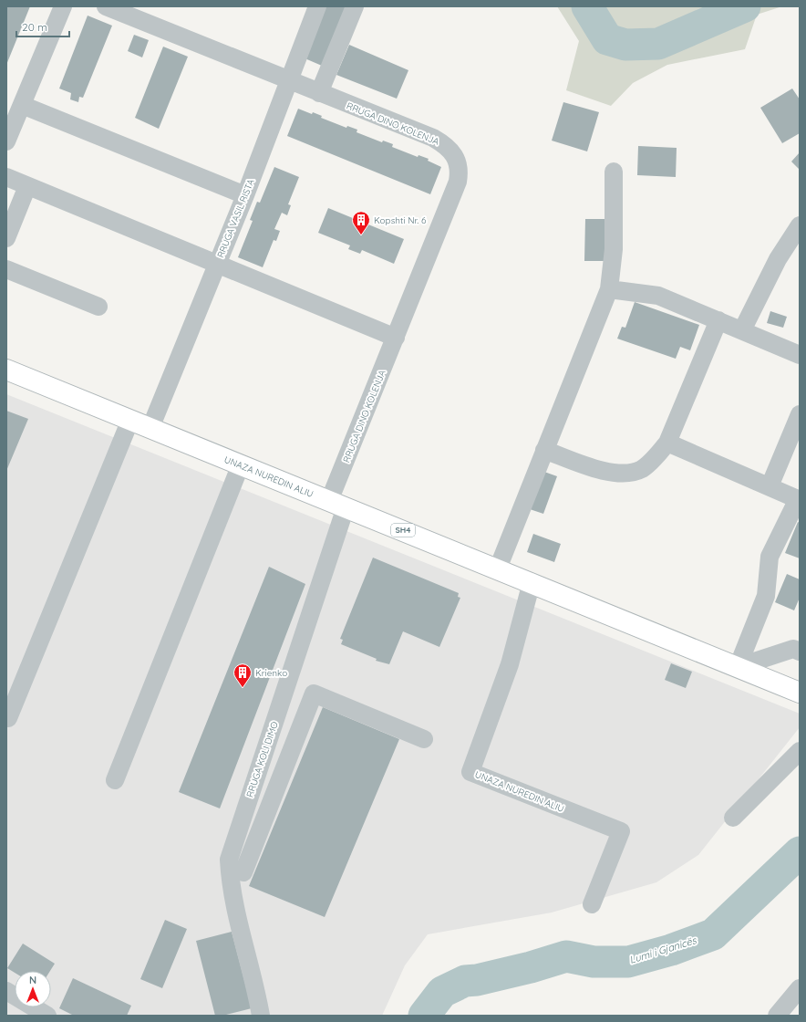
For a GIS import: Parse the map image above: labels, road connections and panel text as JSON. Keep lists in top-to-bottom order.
{
  "streets": {
    "main road": ["UNAZA NUREDIN ALIU", "SH4"],
    "street": ["RRUGA DINO KOLENJA", "RRUGA VASIL RISTA", "RRUGA KOLI DIMO"]
  },
  "crossings": [
    ["RRUGA DINO KOLENJA", "RRUGA VASIL RISTA"],
    ["RRUGA DINO KOLENJA", "UNAZA NUREDIN ALIU"],
    ["RRUGA DINO KOLENJA", "RRUGA KOLI DIMO"],
    ["RRUGA VASIL RISTA", "UNAZA NUREDIN ALIU"],
    ["UNAZA NUREDIN ALIU", "RRUGA KOLI DIMO"]
  ],
  "water": ["Lumi i Gjanicës"],
  "places": {
    "building": ["Kopshti Nr. 6", "Krienko"]
  },
  "scale_bar": "20 m",
  "north": "top"
}
